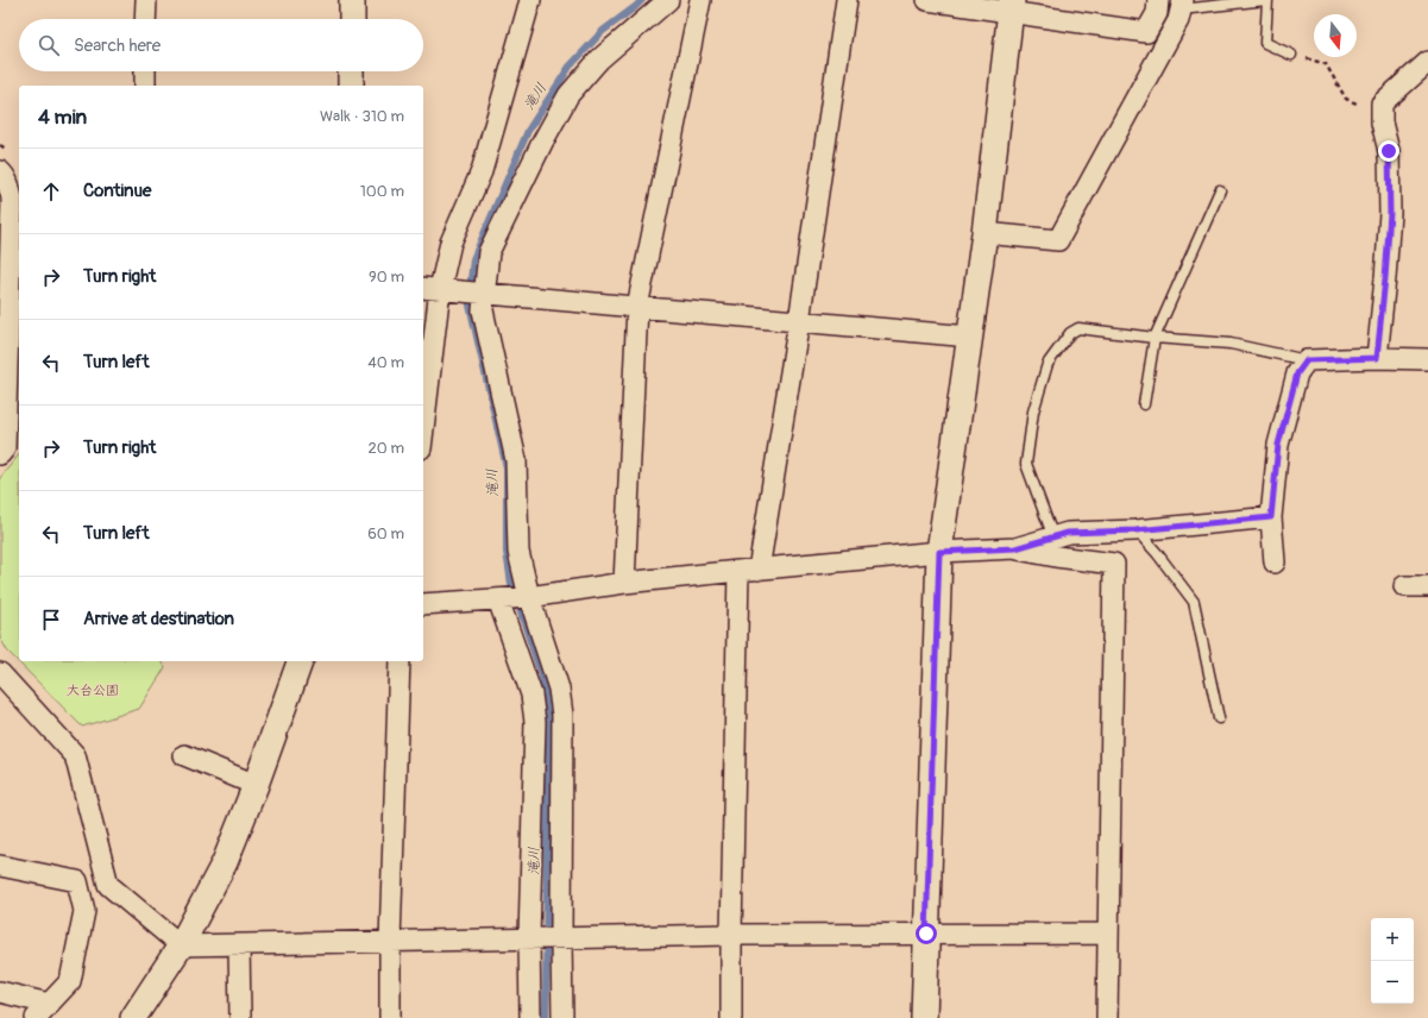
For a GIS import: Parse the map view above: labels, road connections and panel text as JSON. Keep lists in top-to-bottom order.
{
  "water": ["滝川"],
  "parks": ["大台公園"],
  "north": "bottom",
  "page": {
    "search": "Search here",
    "heading": ["4 min", "Walk · 310 m"],
    "list": [
      ["Continue", "100 m"],
      ["Turn right", "90 m"],
      ["Turn left", "40 m"],
      ["Turn right", "20 m"],
      ["Turn left", "60 m"],
      "Arrive at destination"
    ],
    "map_buttons": ["+", "−"]
  }
}
